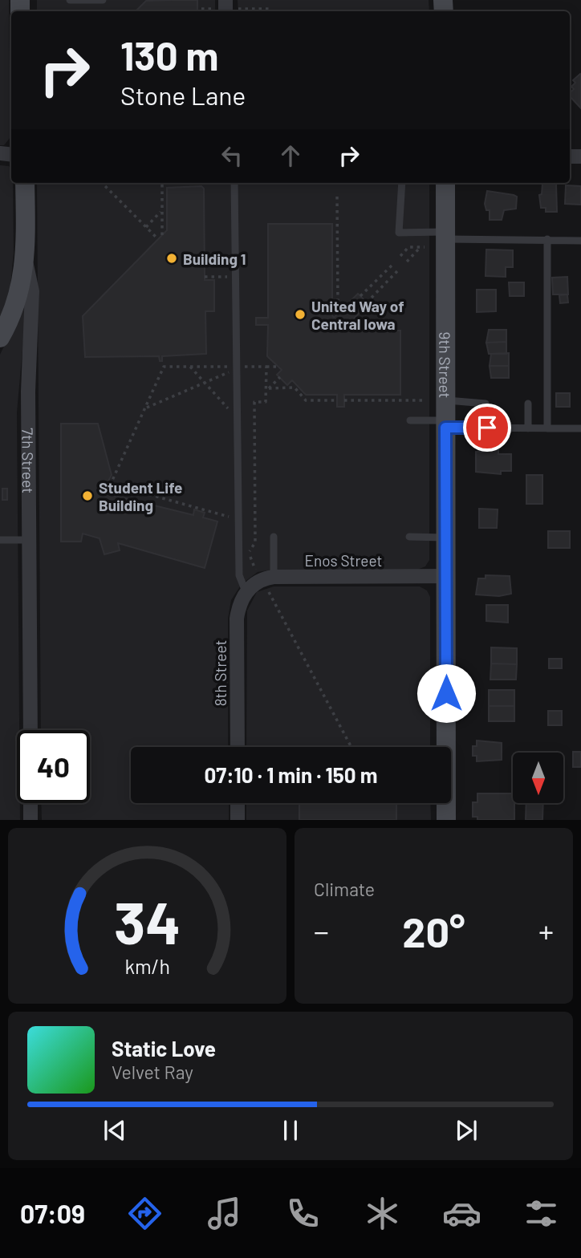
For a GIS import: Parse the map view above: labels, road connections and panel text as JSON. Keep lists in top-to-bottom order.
{
  "streets": {
    "street": [
      "9th Street",
      "7th Street",
      "Enos Street",
      "8th Street"
    ]
  },
  "crossings": [
    ["9th Street", "Enos Street"],
    ["Enos Street", "8th Street"]
  ],
  "places": ["Building 1", "United Way of Central Iowa", "Student Life Building"],
  "north": "bottom",
  "page": {
    "turn": ["130 m", "Stone Lane"],
    "limit": "40",
    "trip": "07:10 · 1 min · 150 m",
    "tile": "Climate",
    "heat": ["−", "20°", "+"],
    "song": ["Static Love", "Velvet Ray"],
    "tabs": "07:09",
    "gauge": ["34", "km/h"]
  }
}
